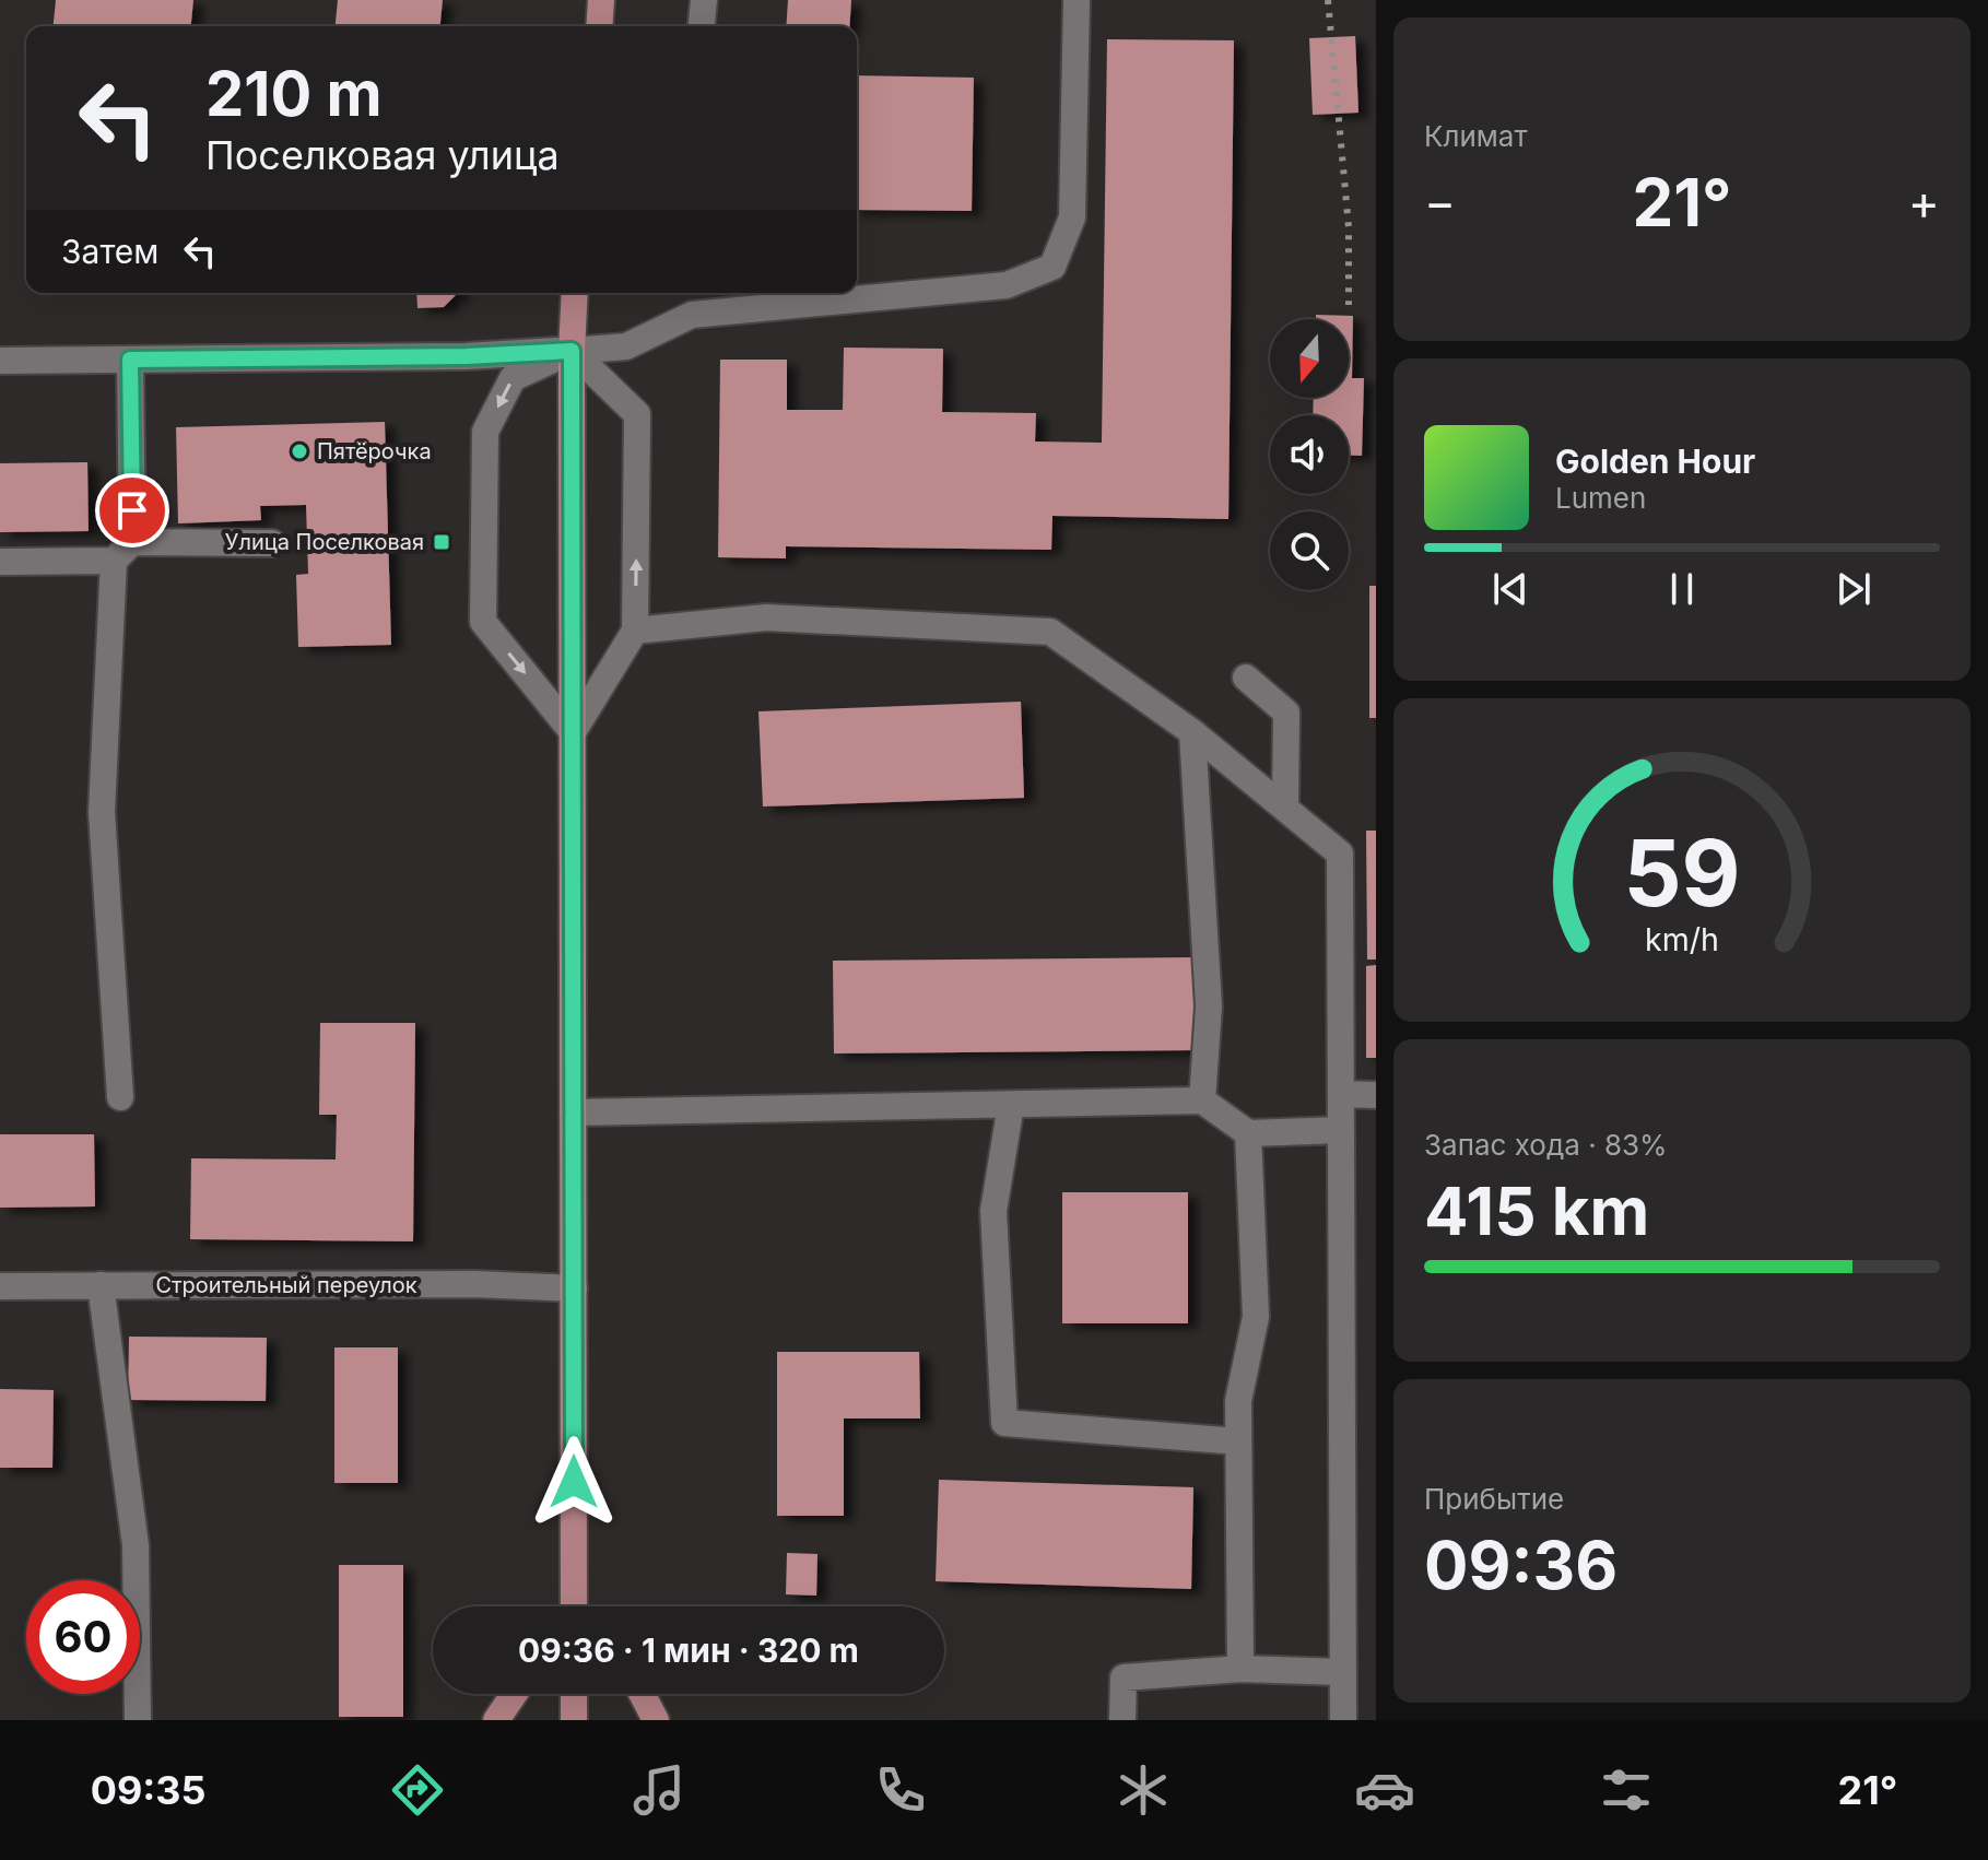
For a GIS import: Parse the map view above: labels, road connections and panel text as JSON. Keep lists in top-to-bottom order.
{
  "streets": {
    "street": ["Строительный переулок"]
  },
  "places": {
    "other": ["Пятёрочка"],
    "transit": ["Улица Поселковая"]
  },
  "north": "bottom",
  "page": {
    "tile": [
      "Климат",
      ["Запас хода · 83%", "415 km"],
      ["Прибытие", "09:36"]
    ],
    "turn": ["210 m", "Поселковая улица"],
    "heat": ["−", "21°", "+"],
    "then": "Затем",
    "song": ["Golden Hour", "Lumen"],
    "limit": "60",
    "trip": "09:36 · 1 мин · 320 m",
    "tabs": ["09:35", "21°"],
    "gauge": ["59", "km/h"]
  }
}
